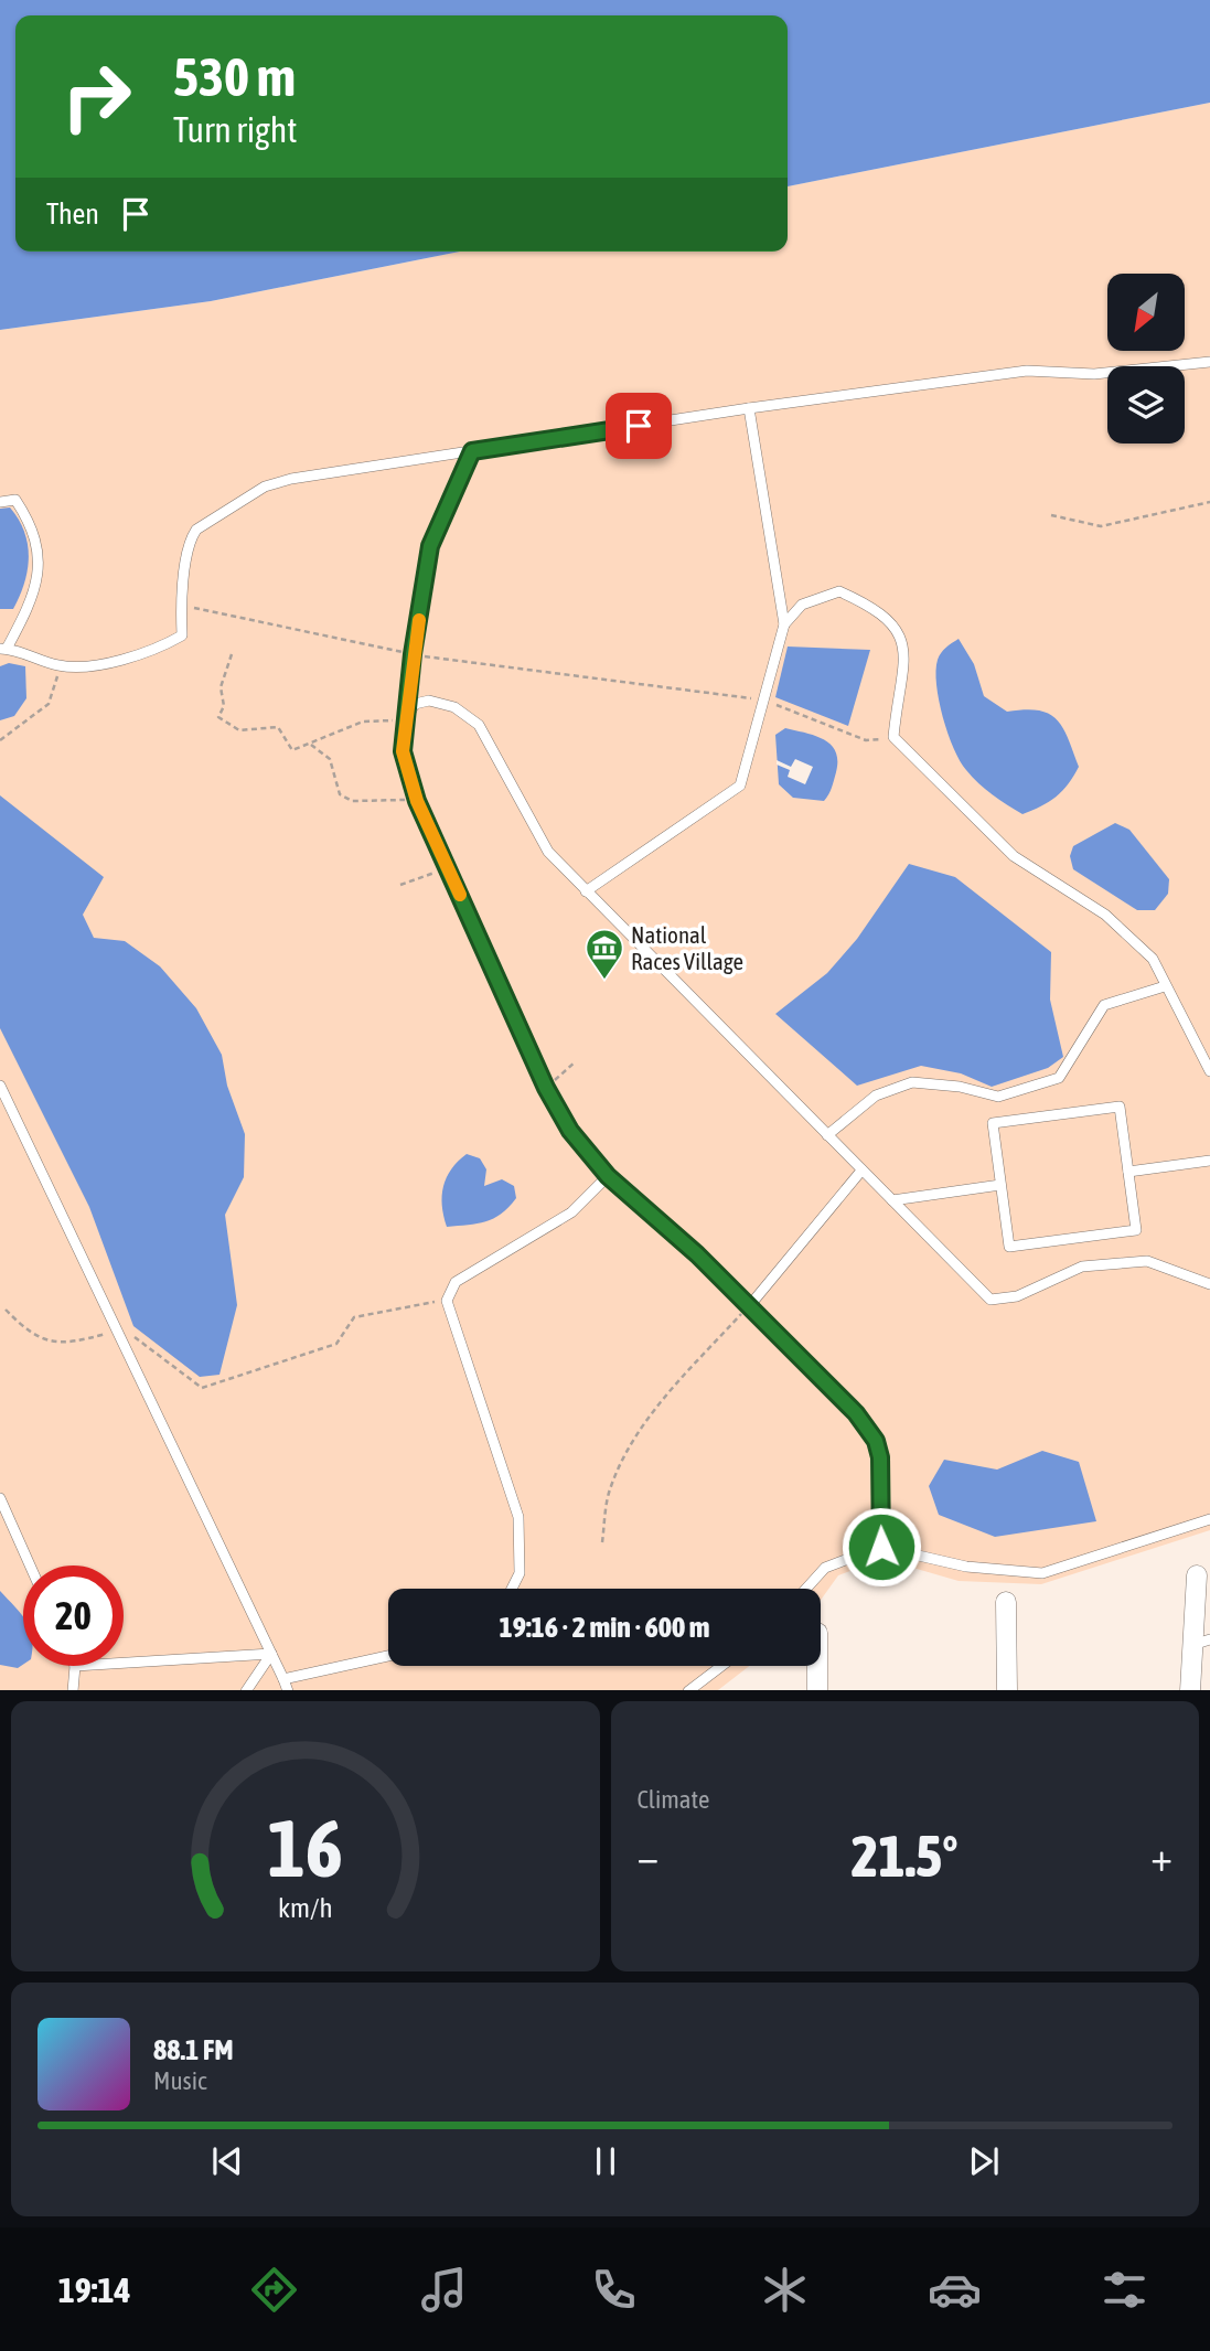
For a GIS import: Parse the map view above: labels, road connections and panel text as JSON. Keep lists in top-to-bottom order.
{
  "places": {
    "museum": ["National Races Village"]
  },
  "north": "bottom left",
  "page": {
    "turn": ["530 m", "Turn right"],
    "then": "Then",
    "limit": "20",
    "trip": "19:16 · 2 min · 600 m",
    "tile": "Climate",
    "heat": ["−", "21.5°", "+"],
    "song": ["88.1 FM", "Music"],
    "tabs": "19:14",
    "gauge": ["16", "km/h"]
  }
}
